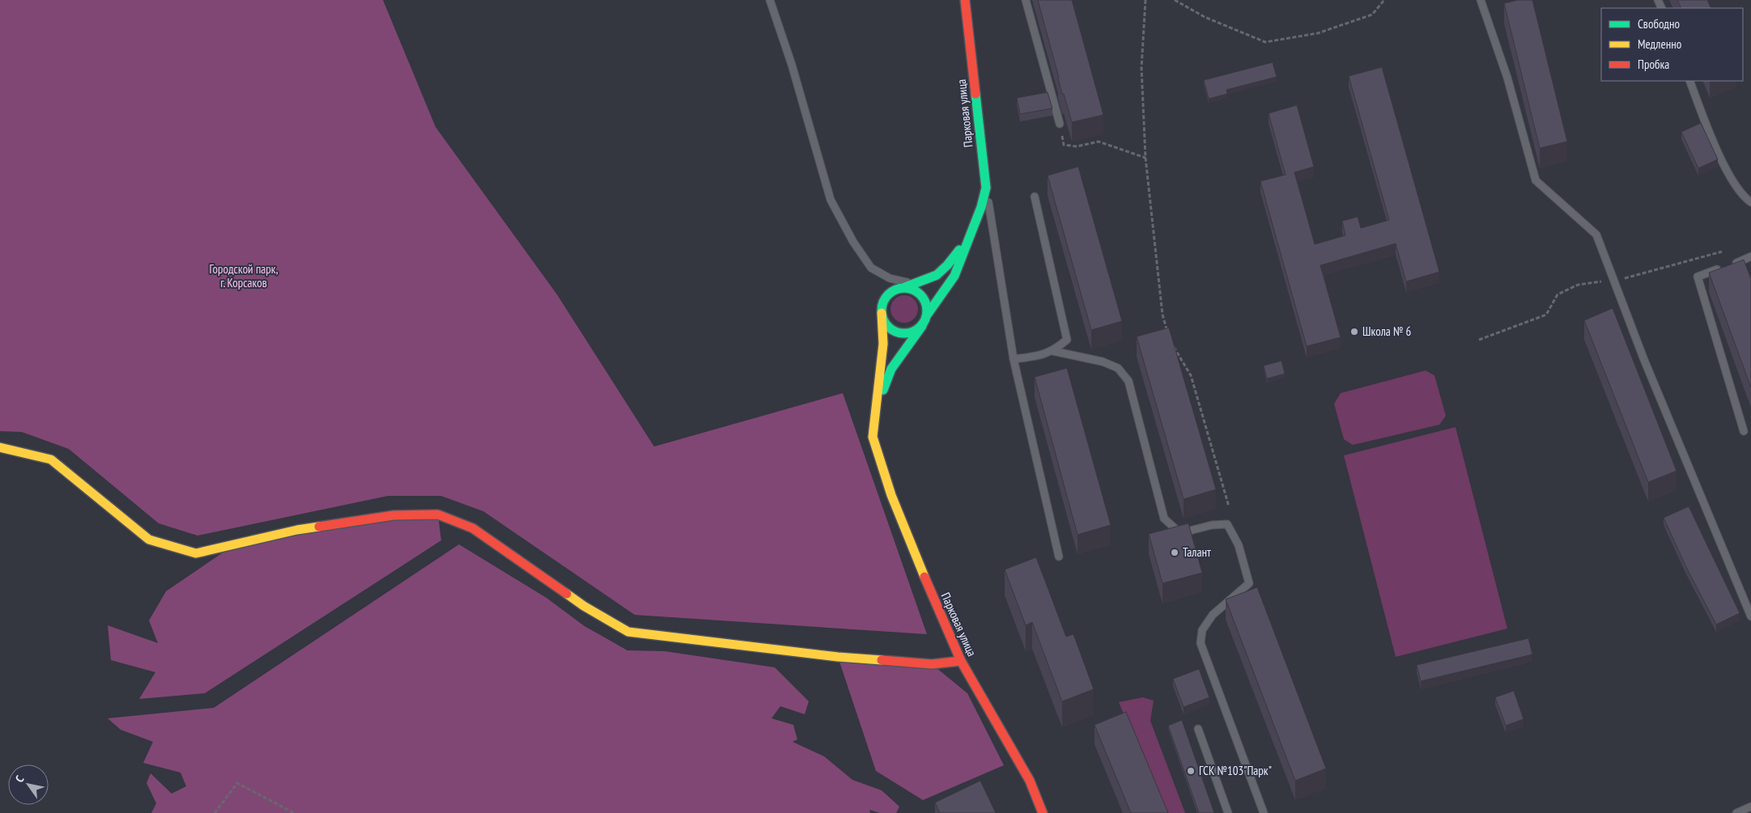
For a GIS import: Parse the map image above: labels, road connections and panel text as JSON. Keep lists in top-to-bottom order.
{
  "streets": {
    "street": ["Парковая улица"]
  },
  "parks": ["Городской парк, г. Корсаков"],
  "places": ["Школа № 6", "Талант", "ГСК №103\"Парк\""],
  "legend": ["Свободно", "Медленно", "Пробка"],
  "north": "top left"
}
